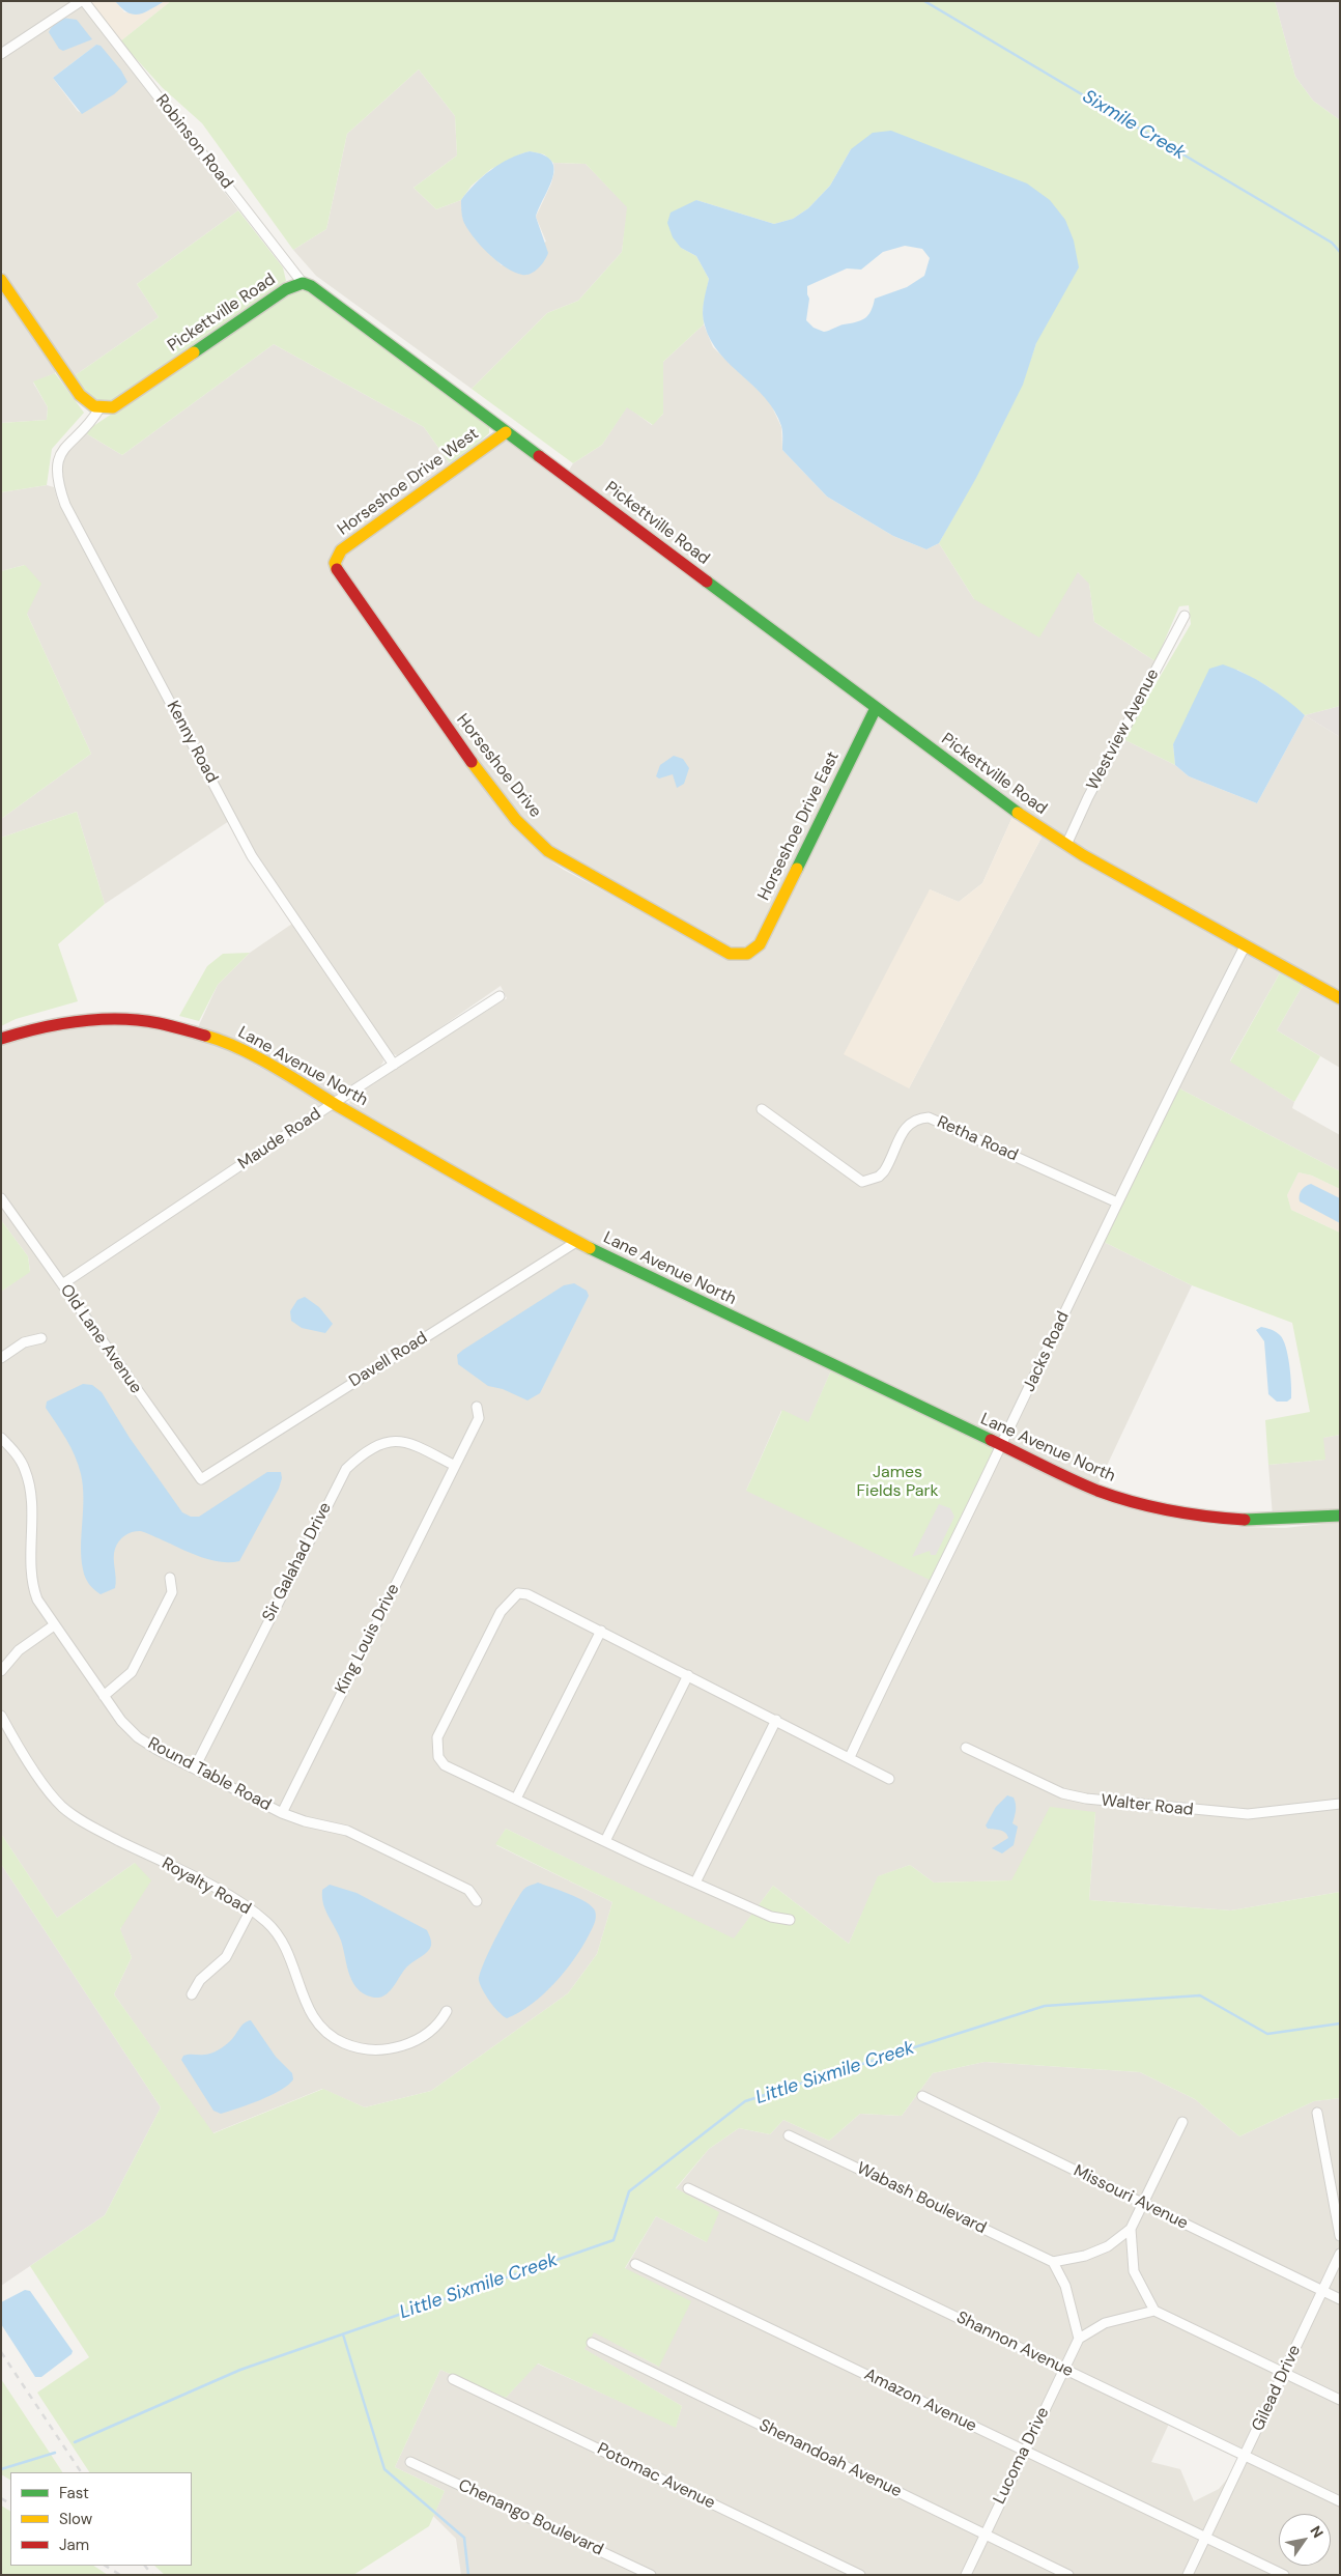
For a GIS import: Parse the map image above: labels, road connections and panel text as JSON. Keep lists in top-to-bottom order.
{
  "streets": {
    "street": [
      "Robinson Road",
      "Pickettville Road",
      "Horseshoe Drive West",
      "Westview Avenue",
      "Kenny Road",
      "Horseshoe Drive",
      "Horseshoe Drive East",
      "Lane Avenue North",
      "Maude Road",
      "Retha Road",
      "Old Lane Avenue",
      "Jacks Road",
      "Davell Road",
      "Sir Galahad Drive",
      "King Louis Drive",
      "Round Table Road",
      "Walter Road",
      "Royalty Road",
      "Missouri Avenue",
      "Wabash Boulevard",
      "Shannon Avenue",
      "Gilead Drive",
      "Amazon Avenue",
      "Lucoma Drive",
      "Shenandoah Avenue",
      "Potomac Avenue",
      "Chenango Boulevard"
    ]
  },
  "crossings": [
    ["Robinson Road", "Pickettville Road"],
    ["Pickettville Road", "Horseshoe Drive West"],
    ["Pickettville Road", "Westview Avenue"],
    ["Pickettville Road", "Kenny Road"],
    ["Pickettville Road", "Horseshoe Drive East"],
    ["Pickettville Road", "Jacks Road"],
    ["Horseshoe Drive West", "Horseshoe Drive"],
    ["Kenny Road", "Maude Road"],
    ["Horseshoe Drive", "Horseshoe Drive East"],
    ["Lane Avenue North", "Maude Road"],
    ["Lane Avenue North", "Jacks Road"],
    ["Lane Avenue North", "Davell Road"],
    ["Maude Road", "Old Lane Avenue"],
    ["Retha Road", "Jacks Road"],
    ["Old Lane Avenue", "Davell Road"],
    ["Sir Galahad Drive", "King Louis Drive"],
    ["Sir Galahad Drive", "Round Table Road"],
    ["King Louis Drive", "Round Table Road"],
    ["Missouri Avenue", "Gilead Drive"],
    ["Shannon Avenue", "Gilead Drive"],
    ["Shannon Avenue", "Lucoma Drive"],
    ["Gilead Drive", "Amazon Avenue"],
    ["Amazon Avenue", "Lucoma Drive"],
    ["Lucoma Drive", "Shenandoah Avenue"]
  ],
  "water": ["Sixmile Creek", "Little Sixmile Creek"],
  "parks": ["James Fields Park"],
  "legend": ["Fast", "Slow", "Jam"],
  "north": "top right"
}
